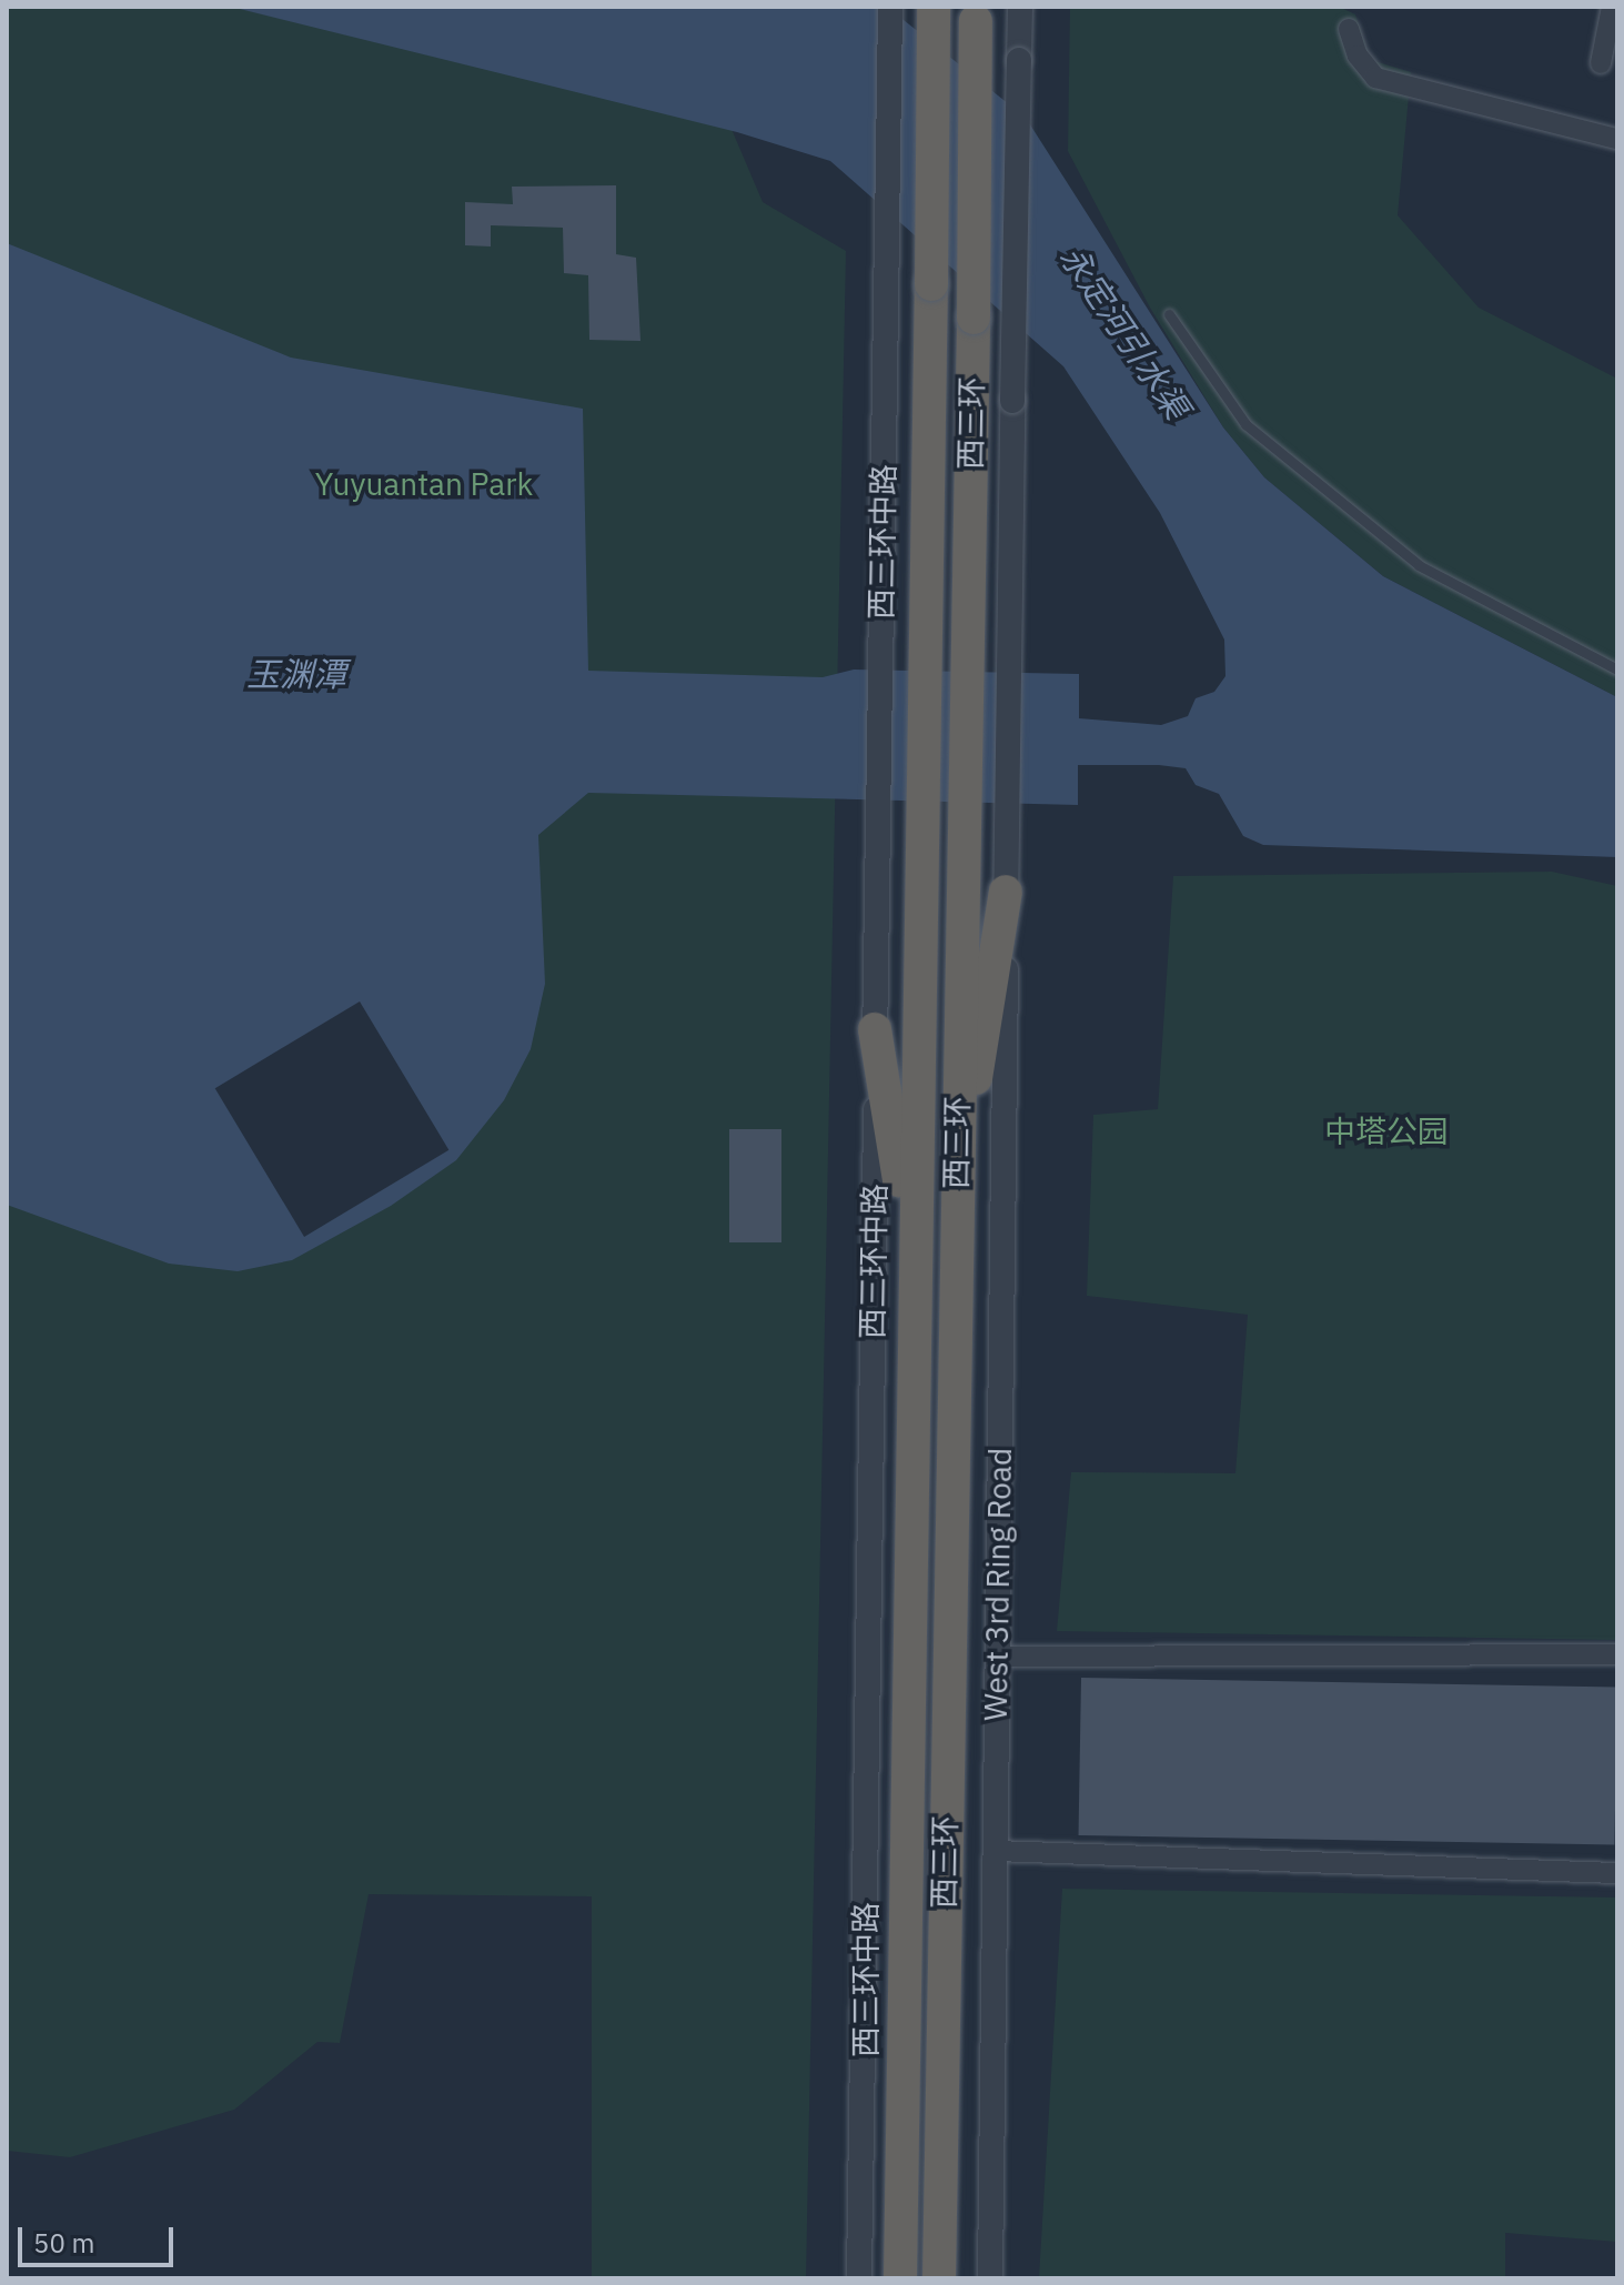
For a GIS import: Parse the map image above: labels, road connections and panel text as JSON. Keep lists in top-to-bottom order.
{
  "streets": {
    "highway": ["西三环"],
    "street": ["西三环中路", "West 3rd Ring Road"]
  },
  "water": ["永定河引水渠", "玉渊潭"],
  "parks": ["Yuyuantan Park", "中塔公园"],
  "scale_bar": "50 m"
}
